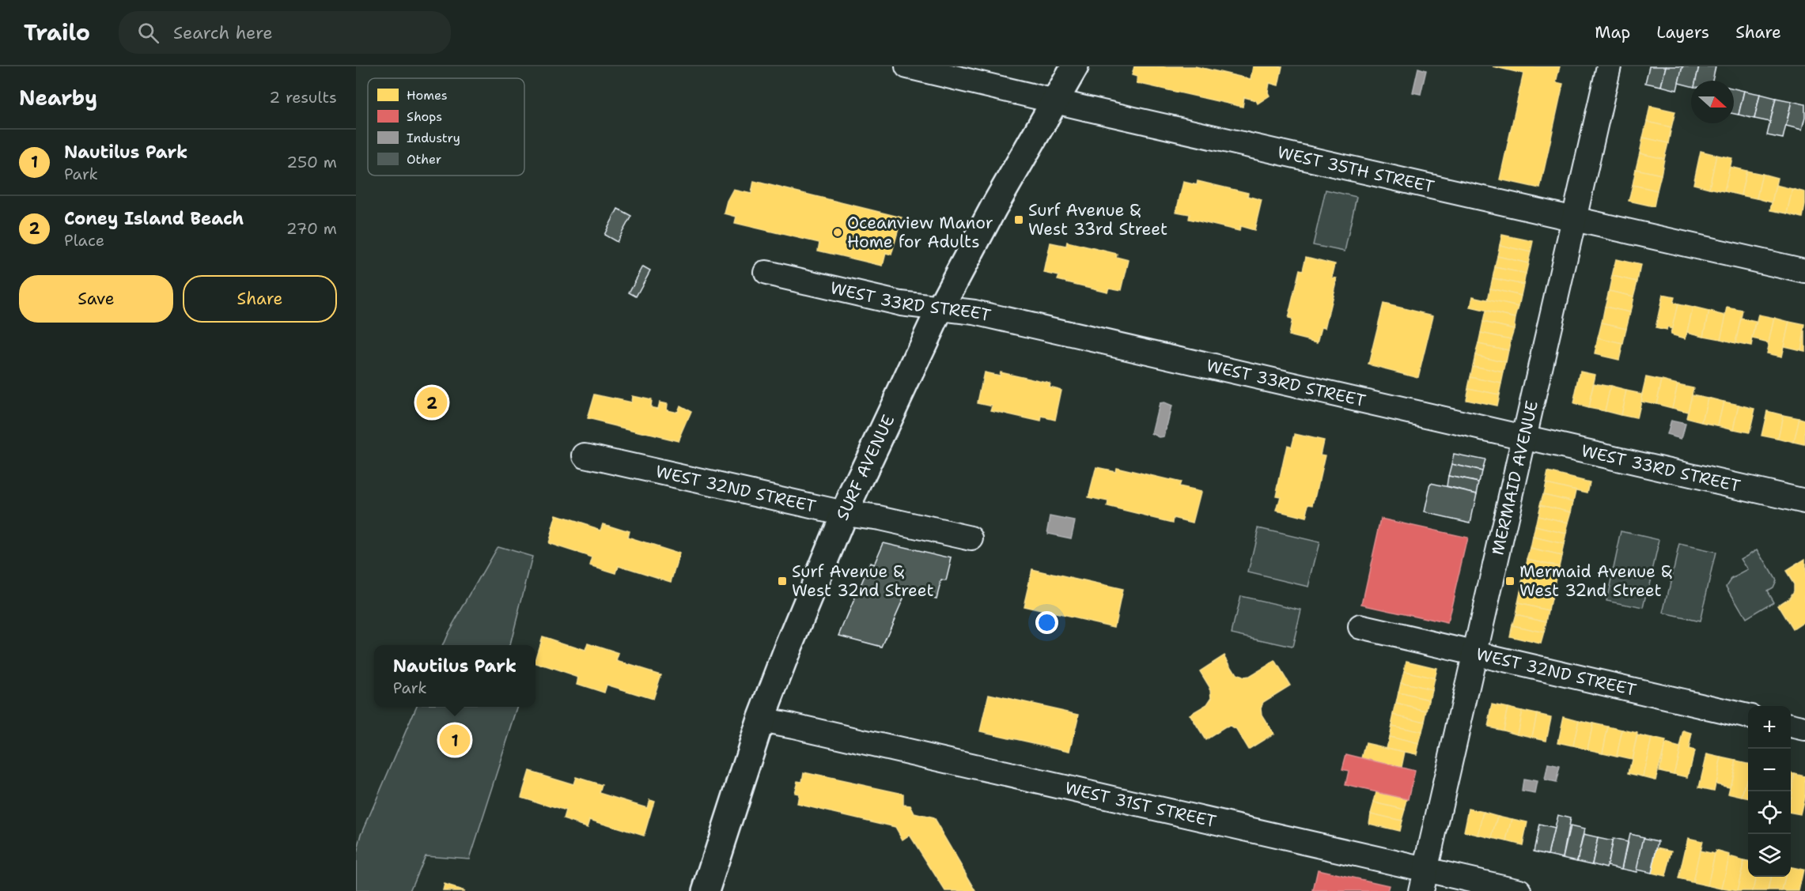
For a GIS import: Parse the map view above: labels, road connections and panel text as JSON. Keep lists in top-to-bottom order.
{
  "streets": {
    "main road": ["SURF AVENUE"],
    "street": [
      "WEST 35TH STREET",
      "WEST 33RD STREET",
      "MERMAID AVENUE",
      "WEST 32ND STREET",
      "WEST 31ST STREET"
    ]
  },
  "crossings": [
    ["WEST 35TH STREET", "SURF AVENUE"],
    ["WEST 35TH STREET", "MERMAID AVENUE"],
    ["WEST 33RD STREET", "SURF AVENUE"],
    ["WEST 33RD STREET", "MERMAID AVENUE"],
    ["SURF AVENUE", "WEST 32ND STREET"],
    ["SURF AVENUE", "WEST 31ST STREET"],
    ["MERMAID AVENUE", "WEST 32ND STREET"],
    ["MERMAID AVENUE", "WEST 31ST STREET"]
  ],
  "places": {
    "transit": ["Surf Avenue & West 33rd Street", "Surf Avenue & West 32nd Street", "Mermaid Avenue & West 32nd Street"],
    "other": ["Oceanview Manor Home for Adults"]
  },
  "legend": [
    "Homes",
    "Shops",
    "Industry",
    "Other"
  ],
  "north": "right",
  "page": {
    "header": "Trailo",
    "search": "Search here",
    "nav": ["Map", "Layers", "Share"],
    "heading": ["Nearby", "2 results"],
    "list": [
      {
        "mark": "1",
        "name": "Nautilus Park",
        "note": "Park",
        "value": "250 m"
      },
      {
        "mark": "2",
        "name": "Coney Island Beach",
        "note": "Place",
        "value": "270 m"
      }
    ],
    "buttons": ["Save", "Share"],
    "pins": ["2", "1"],
    "popup": ["Nautilus Park", "Park"],
    "map_buttons": ["+", "−"]
  }
}
